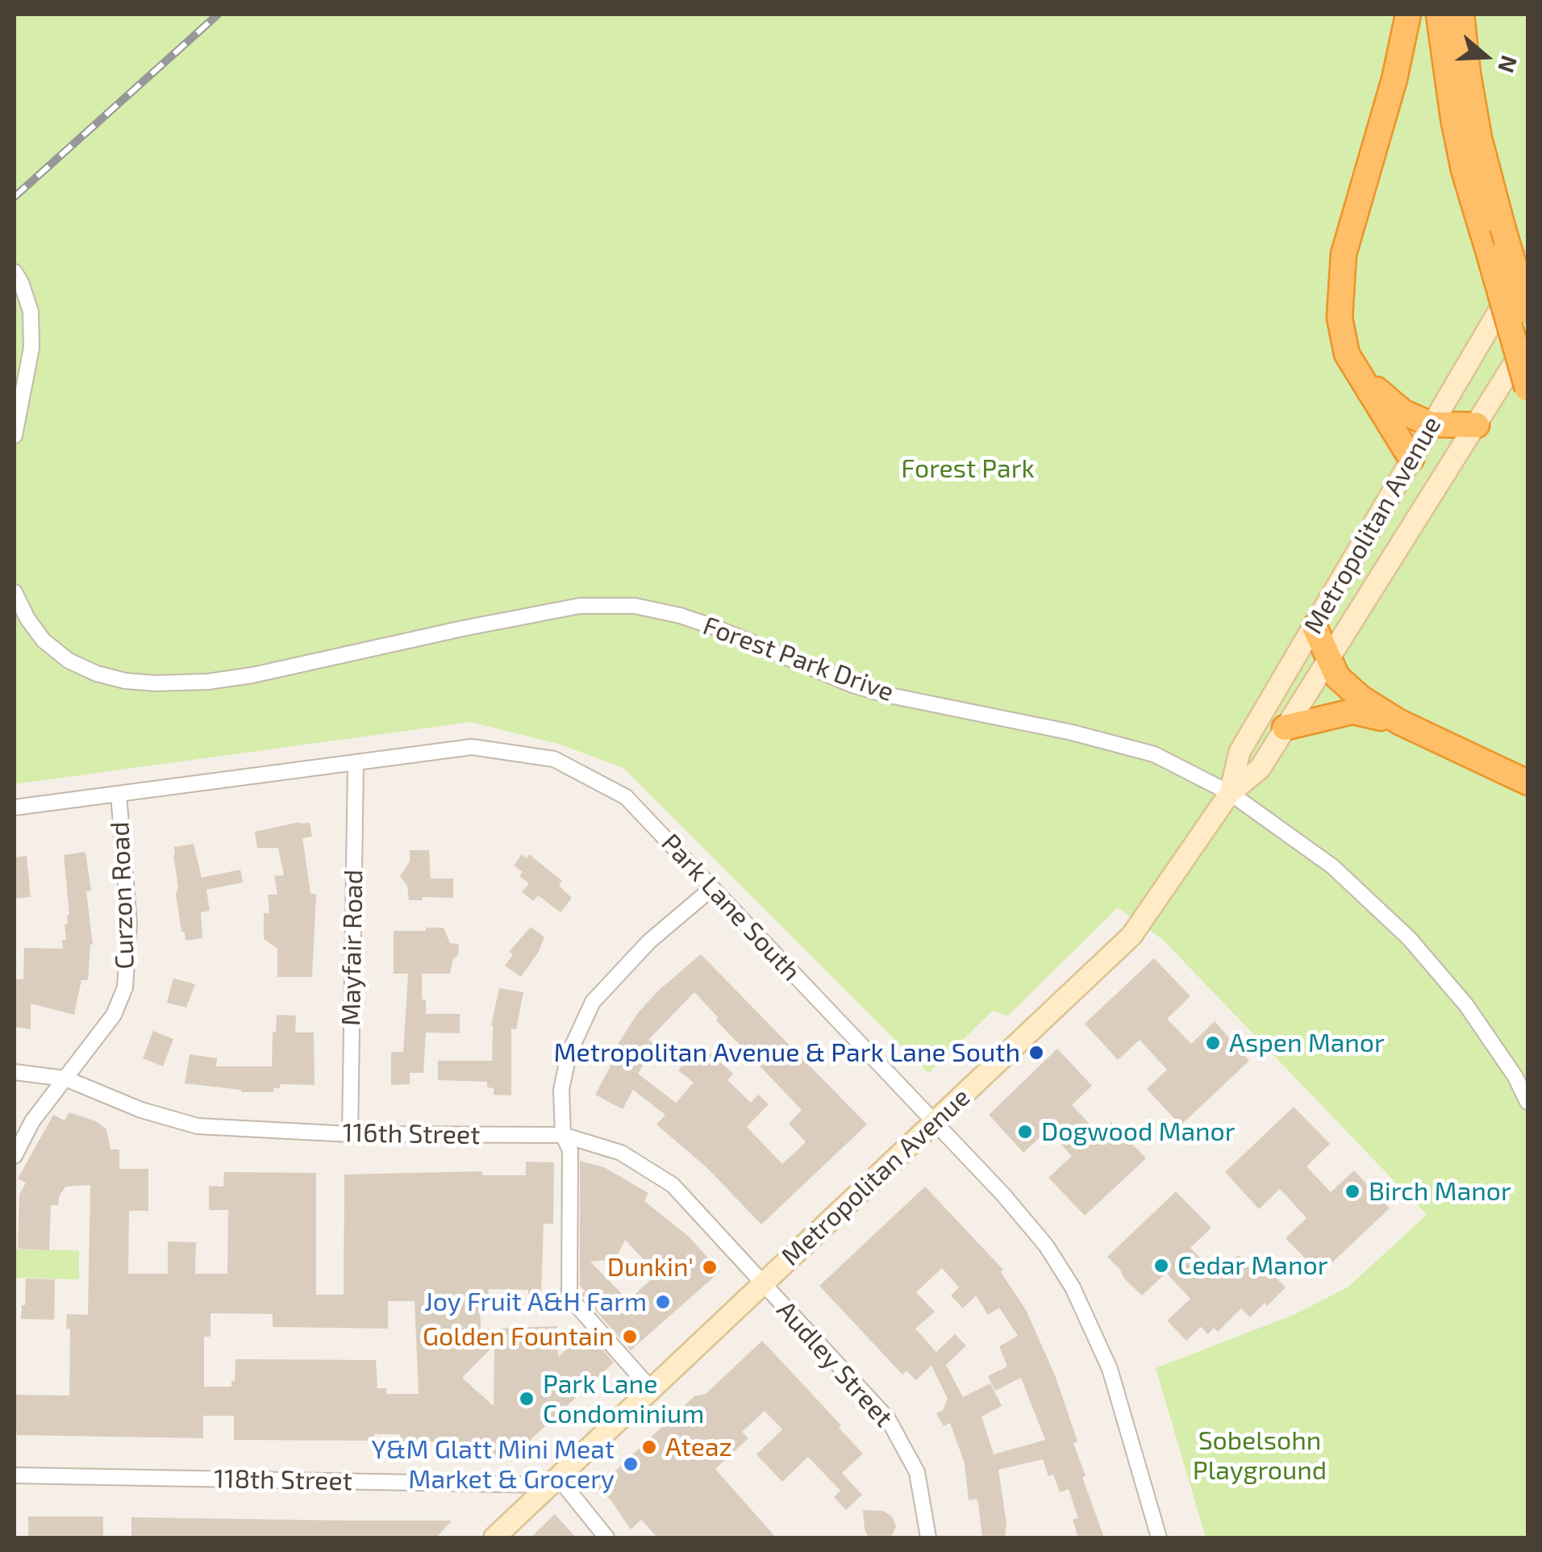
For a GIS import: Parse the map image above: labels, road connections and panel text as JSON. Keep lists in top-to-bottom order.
{
  "streets": {
    "main road": ["Metropolitan Avenue"],
    "street": [
      "Forest Park Drive",
      "Curzon Road",
      "Park Lane South",
      "Mayfair Road",
      "116th Street",
      "Audley Street",
      "118th Street"
    ]
  },
  "crossings": [
    ["Metropolitan Avenue", "Forest Park Drive"],
    ["Metropolitan Avenue", "Park Lane South"],
    ["Metropolitan Avenue", "116th Street"],
    ["Metropolitan Avenue", "Audley Street"],
    ["Metropolitan Avenue", "118th Street"],
    ["Curzon Road", "Park Lane South"],
    ["Curzon Road", "116th Street"],
    ["Park Lane South", "Mayfair Road"],
    ["Mayfair Road", "116th Street"],
    ["116th Street", "Audley Street"]
  ],
  "parks": ["Forest Park", "Sobelsohn Playground"],
  "places": [
    "Aspen Manor",
    "Metropolitan Avenue & Park Lane South",
    "Dogwood Manor",
    "Birch Manor",
    "Cedar Manor",
    "Dunkin'",
    "Joy Fruit A&H Farm",
    "Golden Fountain",
    "Park Lane Condominium",
    "Ateaz",
    "Y&M Glatt Mini Meat Market & Grocery"
  ],
  "north": "right"
}
